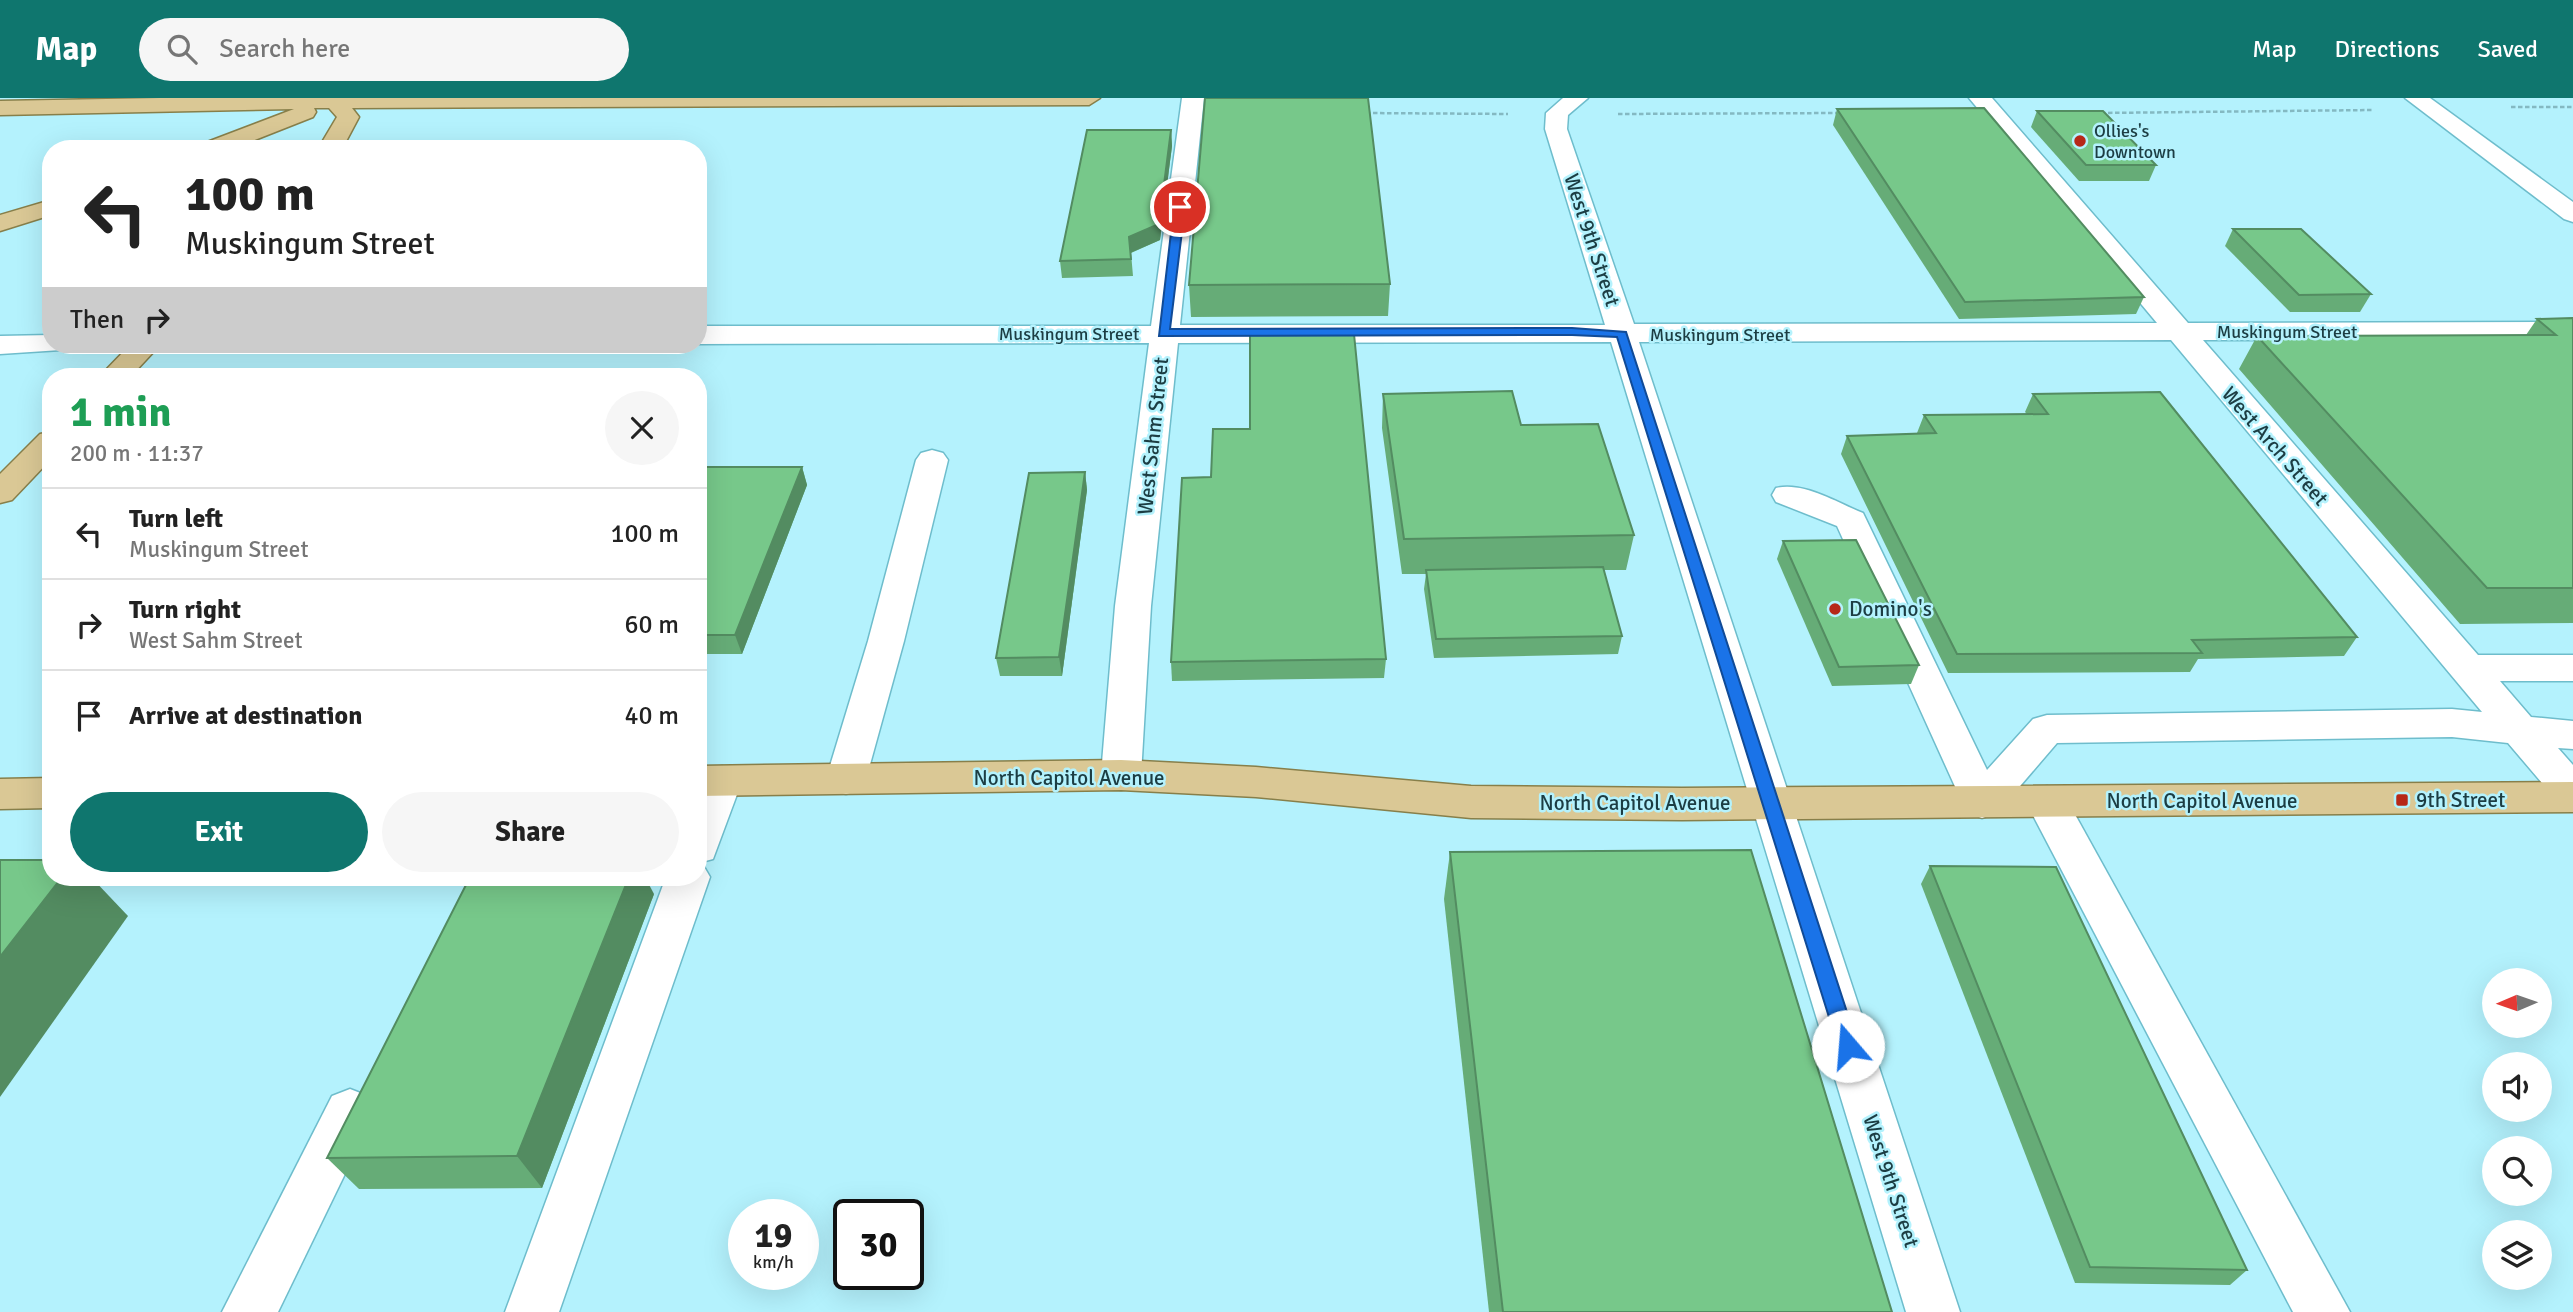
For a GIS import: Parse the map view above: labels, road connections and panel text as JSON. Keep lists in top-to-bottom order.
{
  "streets": {
    "main road": ["North Capitol Avenue"],
    "street": [
      "West 9th Street",
      "Muskingum Street",
      "West Sahm Street",
      "West Arch Street"
    ]
  },
  "crossings": [
    ["West 9th Street", "Muskingum Street"],
    ["West 9th Street", "North Capitol Avenue"],
    ["Muskingum Street", "West Sahm Street"],
    ["Muskingum Street", "West Arch Street"],
    ["West Sahm Street", "North Capitol Avenue"],
    ["West Arch Street", "North Capitol Avenue"]
  ],
  "places": {
    "other": ["Ollies's Downtown", "Domino's"],
    "transit": ["9th Street"]
  },
  "north": "left",
  "page": {
    "header": "Map",
    "search": "Search here",
    "nav": ["Map", "Directions", "Saved"],
    "turn": ["100 m", "Muskingum Street"],
    "then": "Then",
    "heading": ["1 min", "200 m · 11:37"],
    "list": [
      {
        "name": "Turn left",
        "note": "Muskingum Street",
        "value": "100 m"
      },
      {
        "name": "Turn right",
        "note": "West Sahm Street",
        "value": "60 m"
      },
      {
        "name": "Arrive at destination",
        "value": "40 m"
      }
    ],
    "buttons": ["Exit", "Share"],
    "speed": "19 km/h",
    "limit": "30"
  }
}
